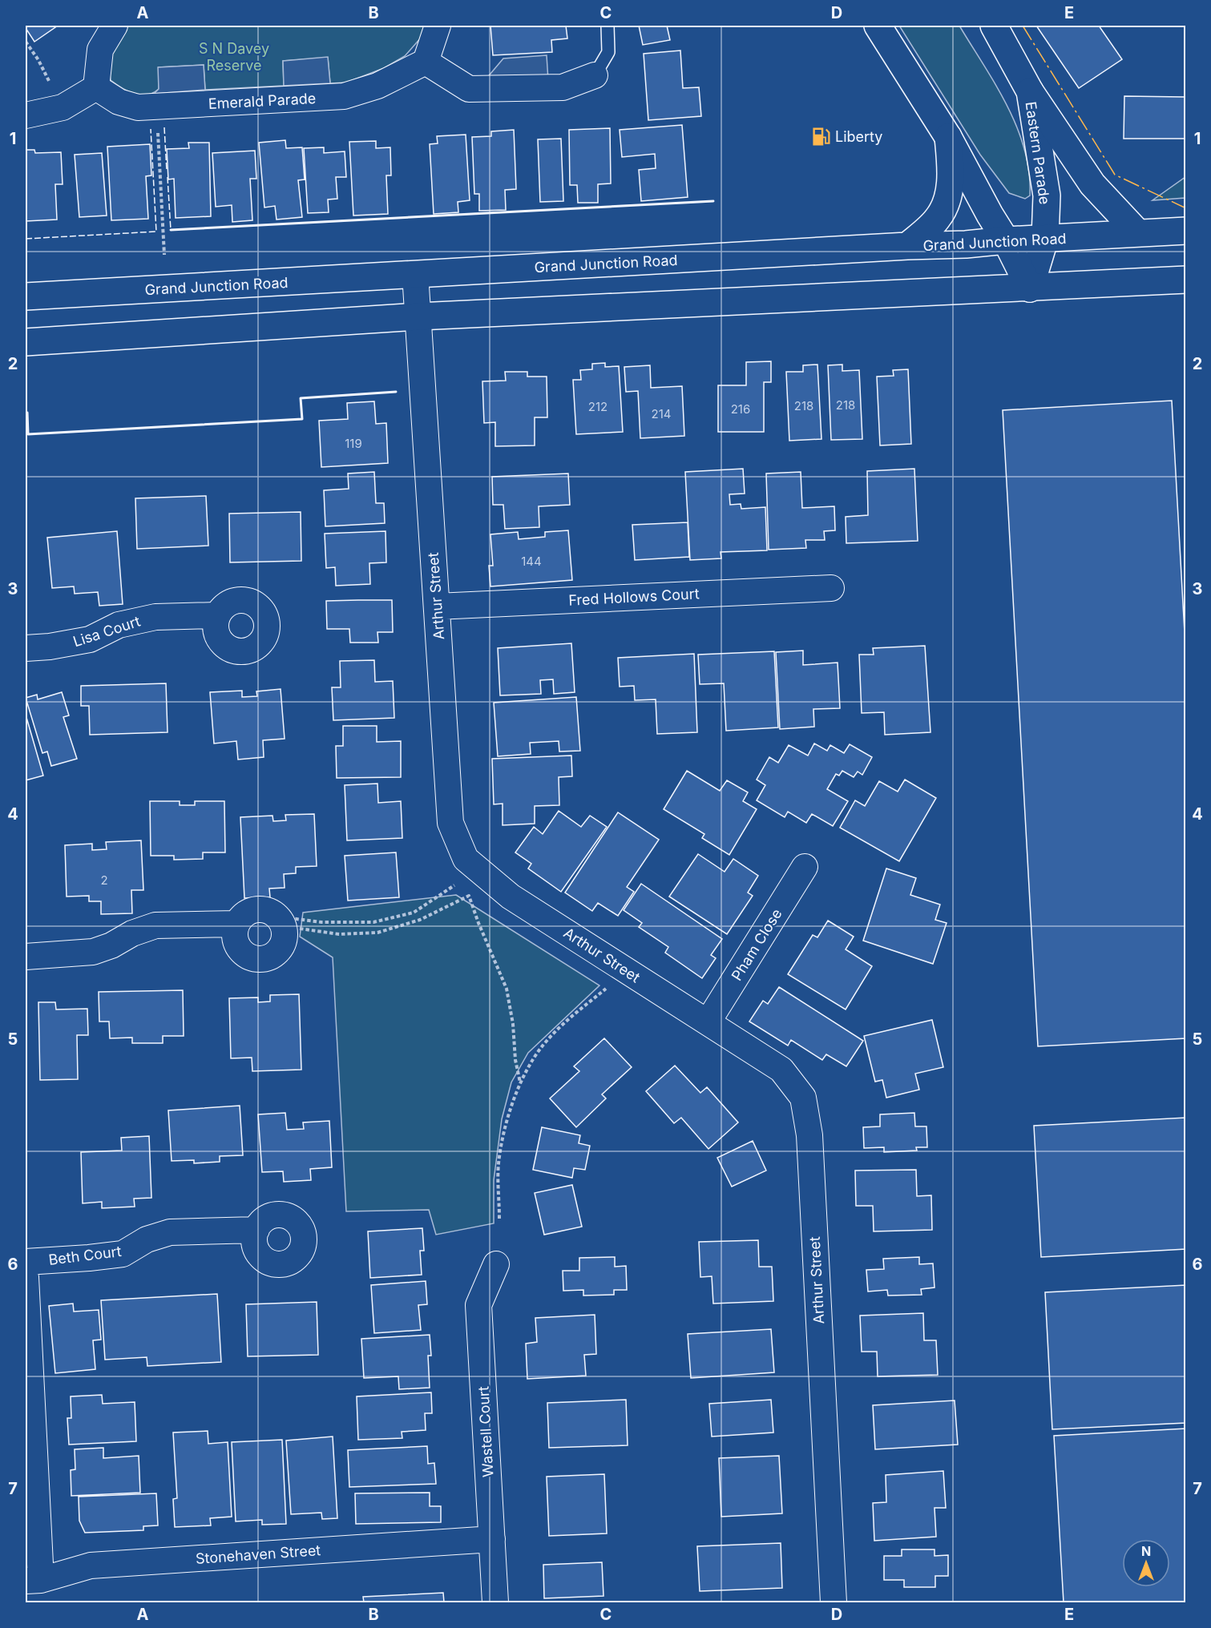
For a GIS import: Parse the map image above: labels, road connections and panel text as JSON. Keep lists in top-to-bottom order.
{
  "streets": {
    "main road": ["Eastern Parade", "Grand Junction Road"],
    "street": [
      "Emerald Parade",
      "Arthur Street",
      "Fred Hollows Court",
      "Lisa Court",
      "Pham Close",
      "Beth Court",
      "Wastell Court",
      "Stonehaven Street"
    ]
  },
  "crossings": [
    ["Eastern Parade", "Grand Junction Road"],
    ["Grand Junction Road", "Arthur Street"],
    ["Arthur Street", "Fred Hollows Court"],
    ["Arthur Street", "Pham Close"],
    ["Wastell Court", "Stonehaven Street"]
  ],
  "parks": ["S N Davey Reserve"],
  "places": {
    "fuel station": ["Liberty"]
  },
  "house_numbers": [
    "218",
    "218",
    "212",
    "216",
    "214",
    "119",
    "144",
    "2"
  ],
  "north": "top",
  "grid": {
    "columns": [
      "A",
      "B",
      "C",
      "D",
      "E"
    ],
    "rows": [
      "1",
      "2",
      "3",
      "4",
      "5",
      "6",
      "7"
    ]
  }
}
